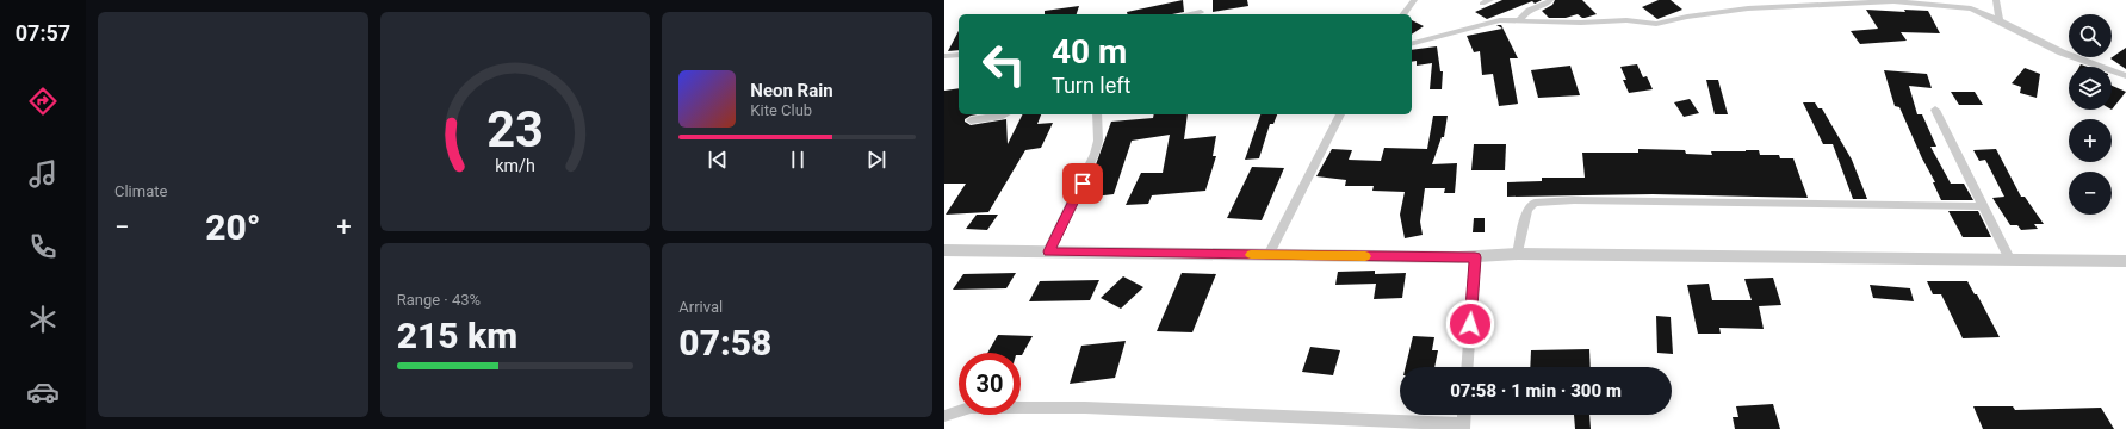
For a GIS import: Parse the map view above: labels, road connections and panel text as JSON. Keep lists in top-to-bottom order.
{
  "page": {
    "tabs": "07:57",
    "tile": [
      "Climate",
      ["Range · 43%", "215 km"],
      ["Arrival", "07:58"]
    ],
    "map_buttons": ["+", "−"],
    "turn": ["40 m", "Turn left"],
    "song": ["Neon Rain", "Kite Club"],
    "heat": ["−", "20°", "+"],
    "limit": "30",
    "trip": "07:58 · 1 min · 300 m",
    "gauge": ["23", "km/h"]
  }
}
